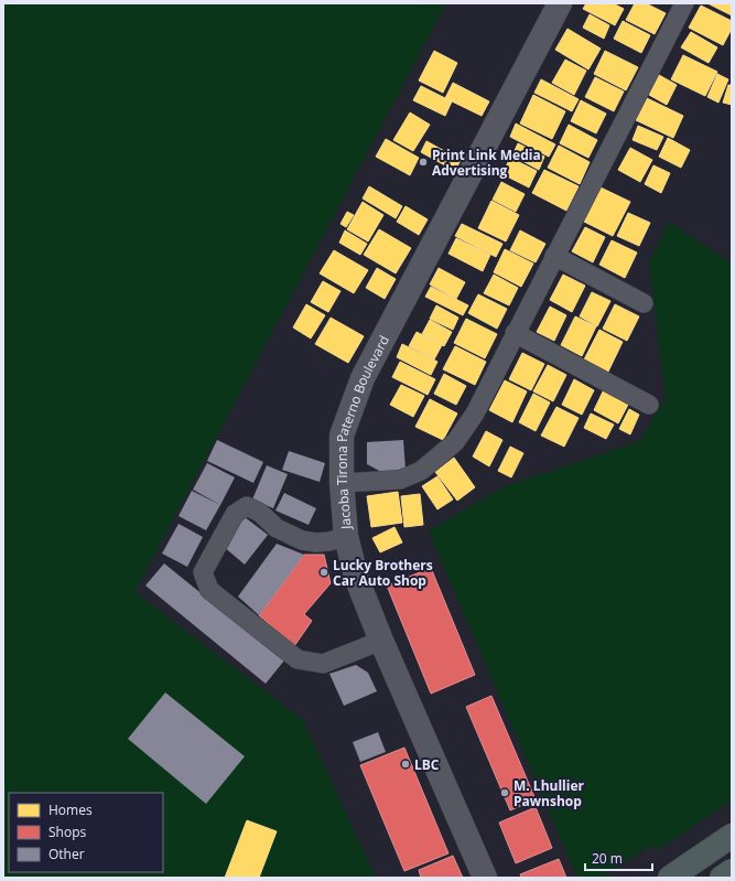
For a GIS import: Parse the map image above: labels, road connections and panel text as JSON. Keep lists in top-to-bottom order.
{
  "streets": {
    "street": ["Jacoba Tirona Paterno Boulevard"]
  },
  "places": [
    "Print Link Media Advertising",
    "Lucky Brothers Car Auto Shop",
    "LBC",
    "M. Lhullier Pawnshop"
  ],
  "legend": ["Homes", "Shops", "Other"],
  "scale_bar": "20 m"
}
